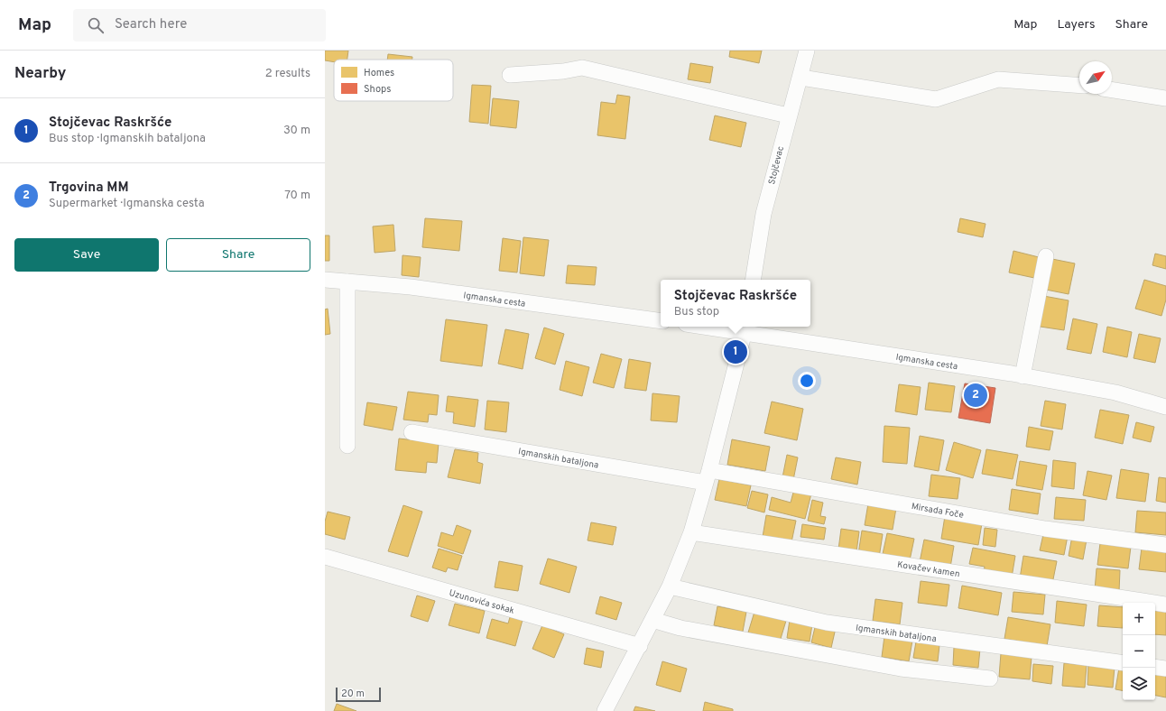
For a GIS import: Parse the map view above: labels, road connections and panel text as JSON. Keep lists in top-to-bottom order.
{
  "streets": {
    "street": [
      "Stojčevac",
      "Igmanska cesta",
      "Igmanskih bataljona",
      "Mirsada Foče",
      "Kovačev kamen",
      "Uzunovića sokak"
    ]
  },
  "crossings": [
    ["Igmanskih bataljona", "Mirsada Foče"]
  ],
  "legend": ["Homes", "Shops"],
  "scale_bar": "20 m",
  "north": "top right",
  "page": {
    "header": "Map",
    "search": "Search here",
    "nav": ["Map", "Layers", "Share"],
    "heading": ["Nearby", "2 results"],
    "list": [
      {
        "mark": "1",
        "name": "Stojčevac Raskršće",
        "note": "Bus stop · Igmanskih bataljona",
        "value": "30 m"
      },
      {
        "mark": "2",
        "name": "Trgovina MM",
        "note": "Supermarket · Igmanska cesta",
        "value": "70 m"
      }
    ],
    "buttons": ["Save", "Share"],
    "popup": ["Stojčevac Raskršće", "Bus stop"],
    "pins": ["1", "2"],
    "map_buttons": ["+", "−"],
    "scale": "20 m"
  }
}
